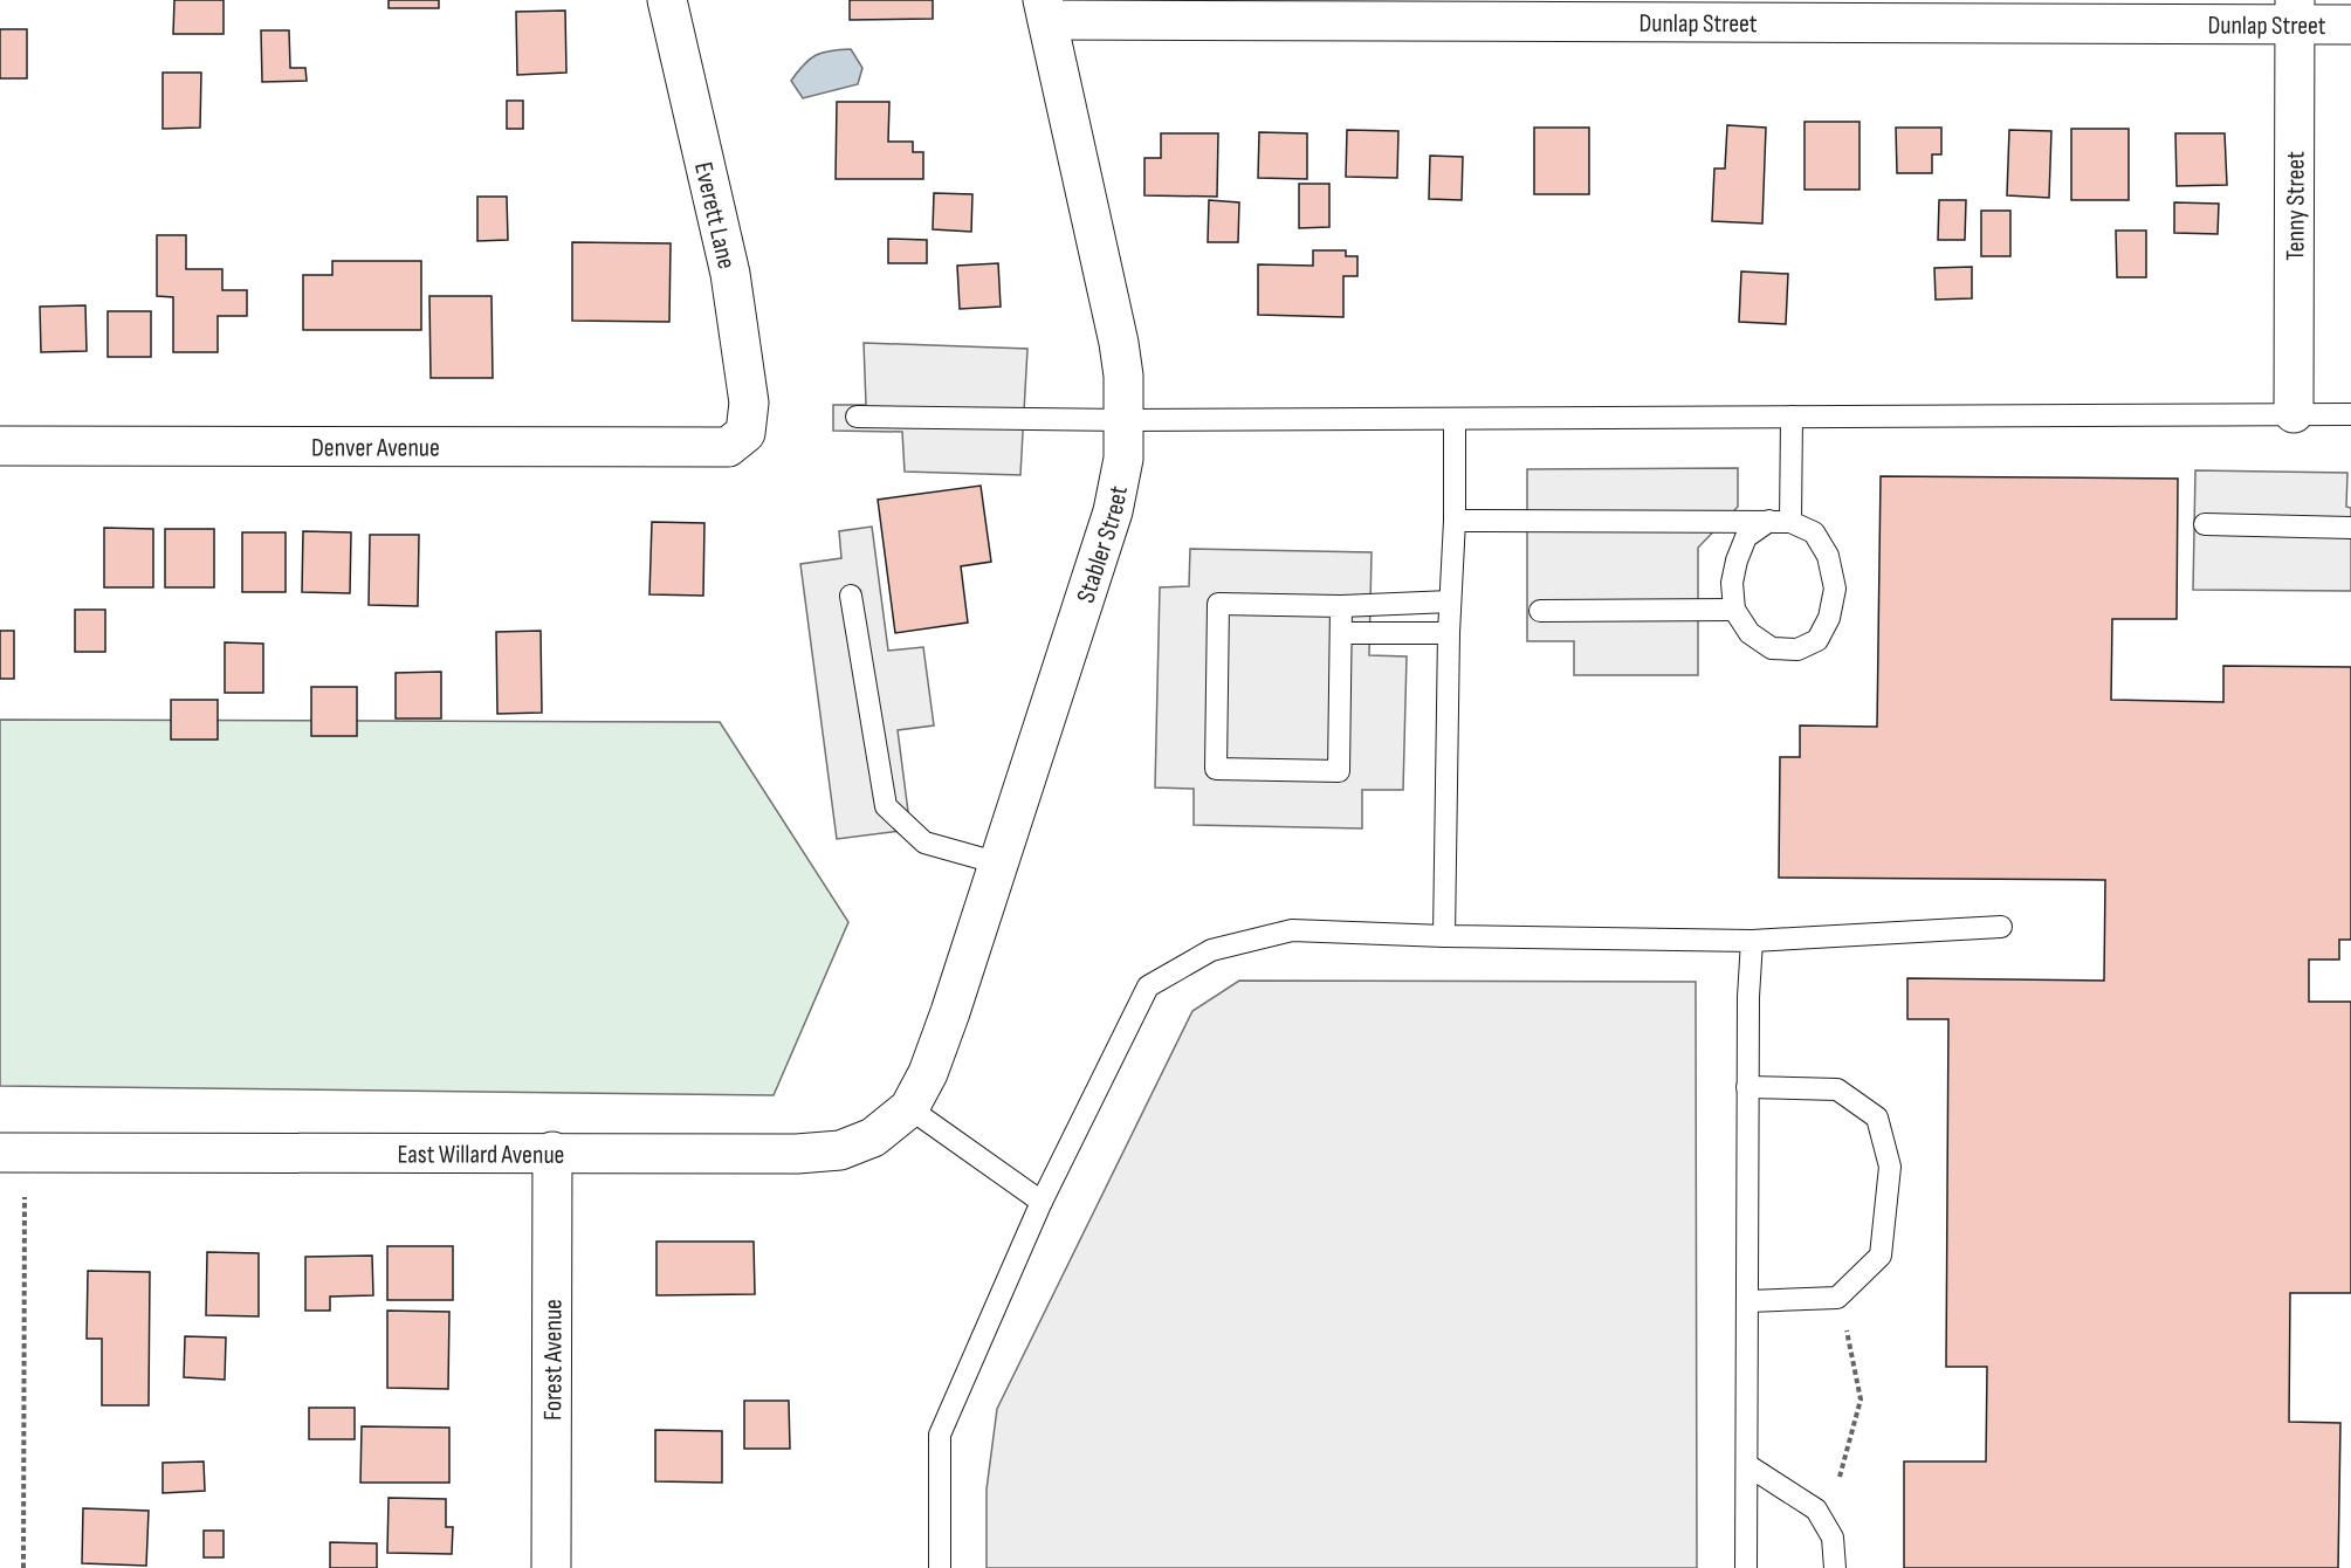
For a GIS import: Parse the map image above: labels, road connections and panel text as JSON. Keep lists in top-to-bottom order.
{
  "streets": {
    "street": [
      "Dunlap Street",
      "Tenny Street",
      "Everett Lane",
      "Denver Avenue",
      "Stabler Street",
      "East Willard Avenue",
      "Forest Avenue"
    ]
  },
  "crossings": [
    ["Dunlap Street", "Tenny Street"],
    ["Dunlap Street", "Stabler Street"],
    ["Everett Lane", "Denver Avenue"],
    ["Stabler Street", "East Willard Avenue"],
    ["East Willard Avenue", "Forest Avenue"]
  ]
}
